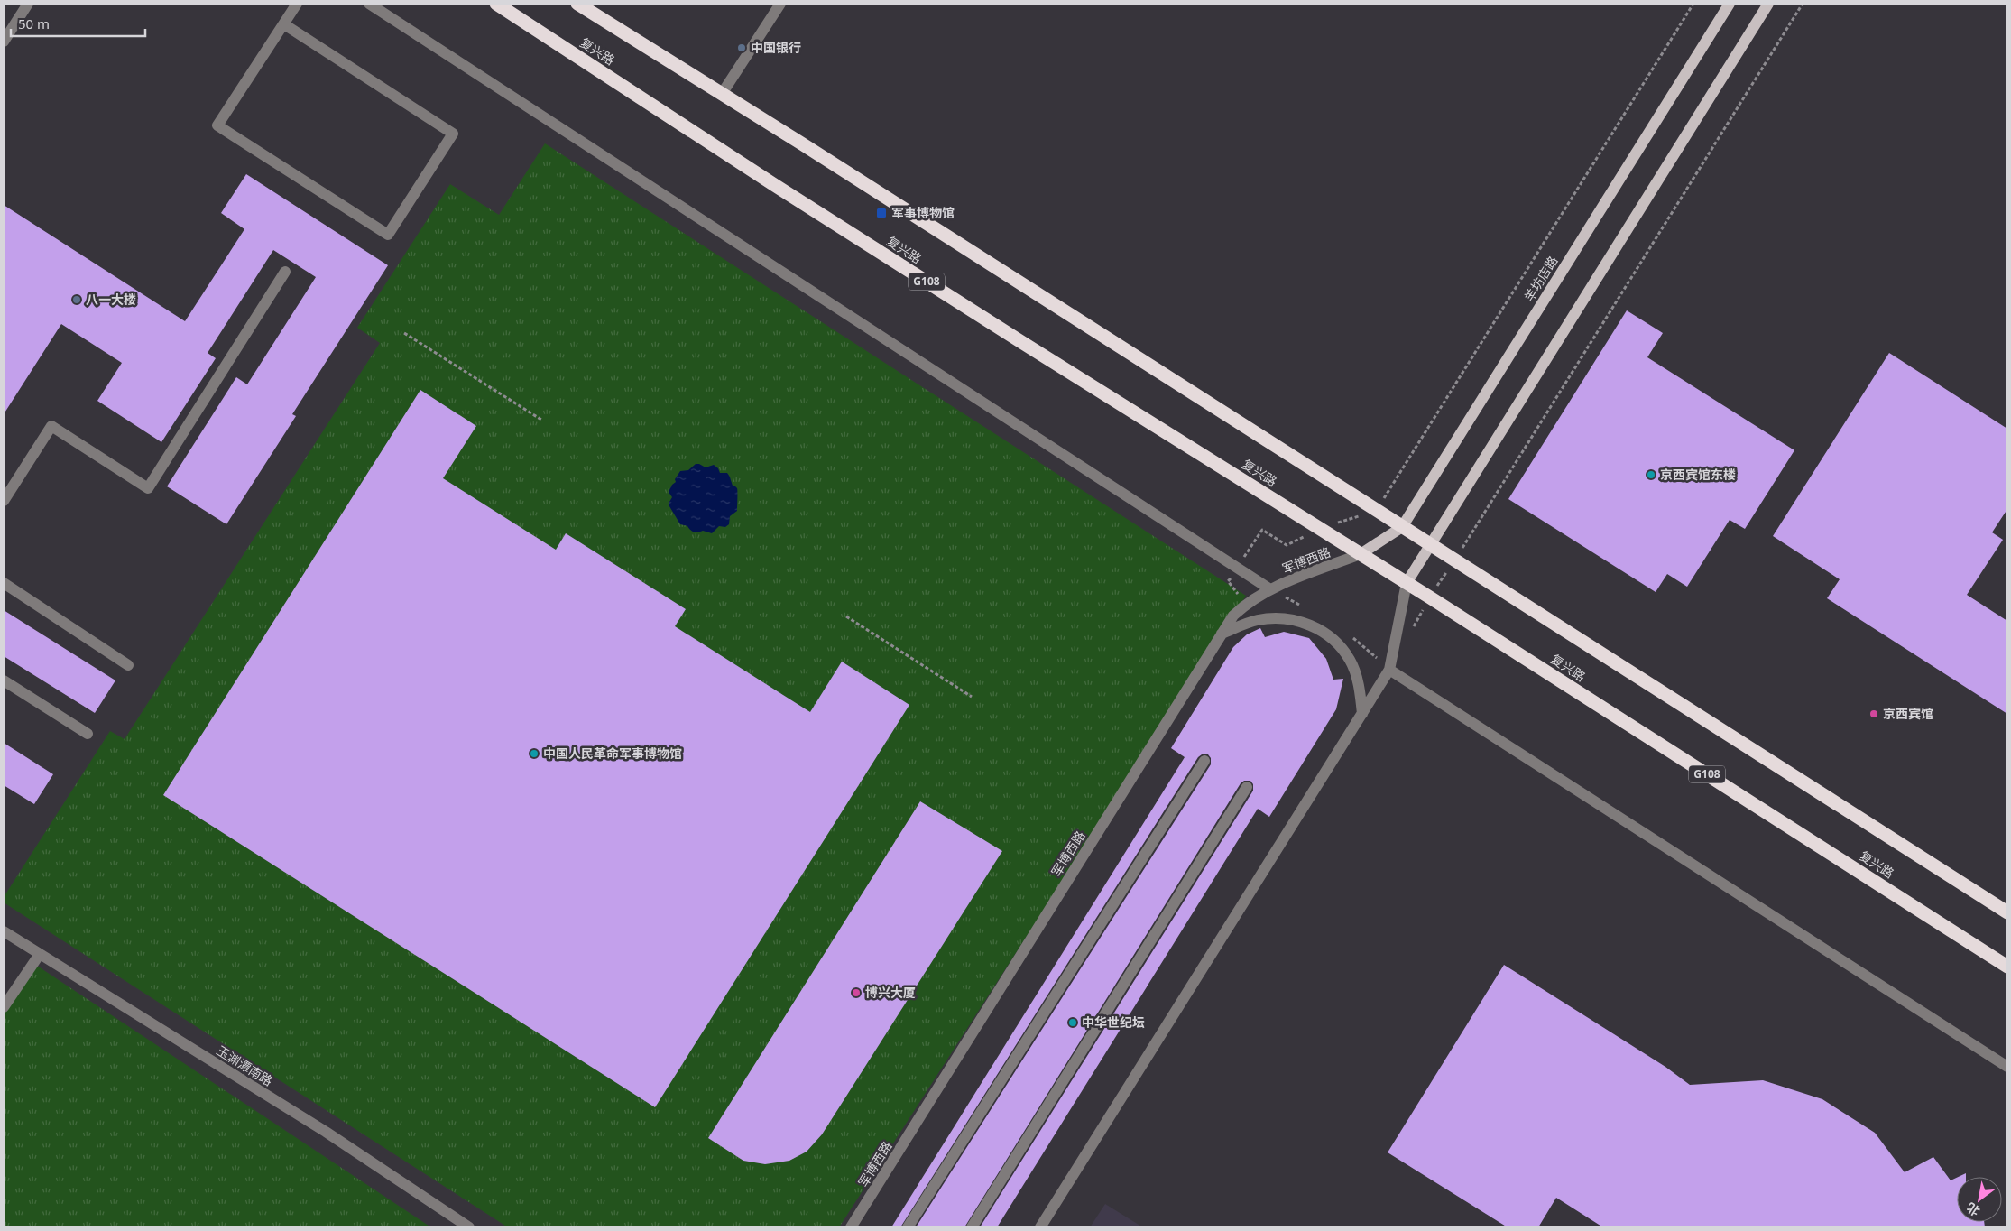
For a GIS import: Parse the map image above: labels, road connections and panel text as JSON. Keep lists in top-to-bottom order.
{
  "streets": {
    "highway": ["复兴路", "G108"],
    "main road": ["羊坊店路"],
    "street": ["军博西路", "玉渊潭南路"]
  },
  "crossings": [
    ["复兴路", "羊坊店路"],
    ["复兴路", "军博西路"],
    ["羊坊店路", "军博西路"]
  ],
  "places": {
    "other": [
      "中国银行",
      "八一大楼",
      "京西宾馆东楼",
      "京西宾馆",
      "中国人民革命军事博物馆",
      "博兴大厦",
      "中华世纪坛"
    ],
    "transit": ["军事博物馆"]
  },
  "scale_bar": "50 m",
  "north": "bottom left"
}
